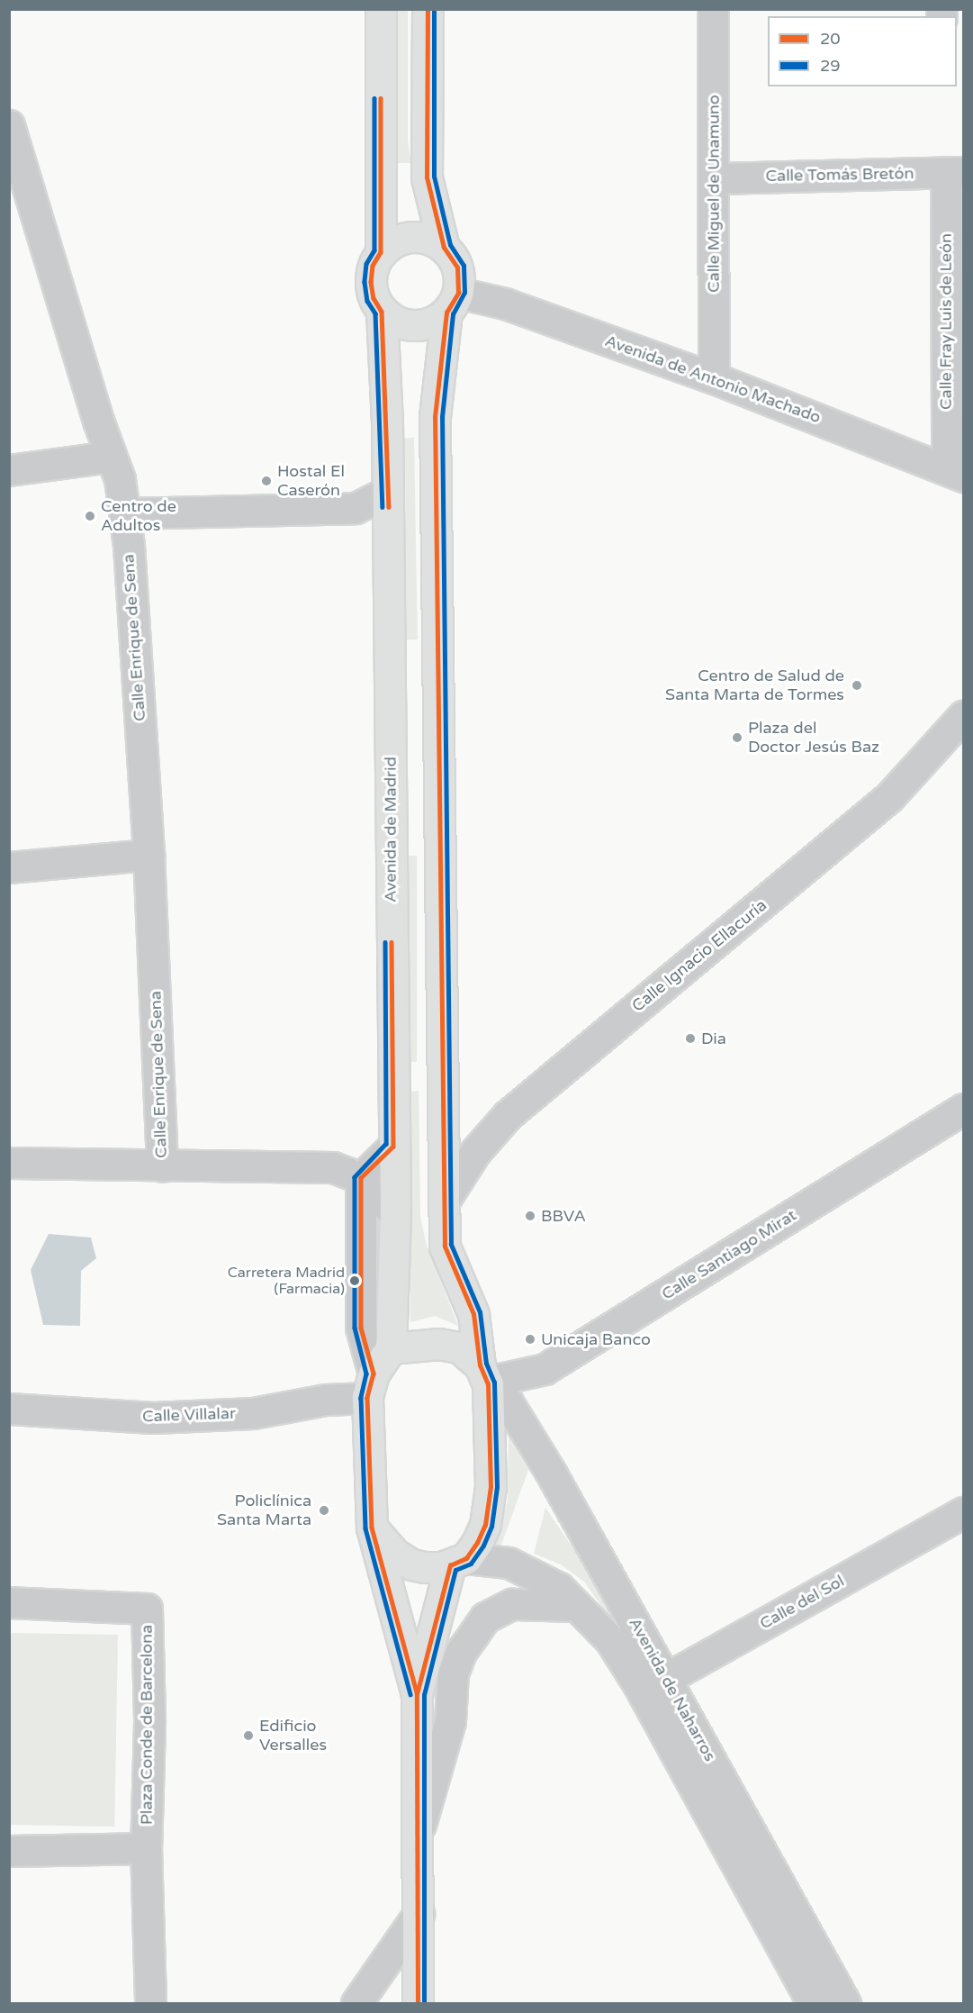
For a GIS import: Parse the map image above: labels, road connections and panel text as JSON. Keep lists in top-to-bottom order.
{
  "streets": {
    "highway": ["Avenida de Madrid"],
    "street": [
      "Calle Tomás Bretón",
      "Calle Miguel de Unamuno",
      "Calle Fray Luis de León",
      "Avenida de Antonio Machado",
      "Calle Enrique de Sena",
      "Calle Ignacio Ellacuría",
      "Calle Santiago Mirat",
      "Calle Villalar",
      "Calle del Sol",
      "Avenida de Naharros",
      "Plaza Conde de Barcelona"
    ]
  },
  "crossings": [
    ["Calle Tomás Bretón", "Calle Miguel de Unamuno"],
    ["Calle Tomás Bretón", "Calle Fray Luis de León"],
    ["Calle Miguel de Unamuno", "Avenida de Antonio Machado"],
    ["Calle Fray Luis de León", "Avenida de Antonio Machado"],
    ["Avenida de Antonio Machado", "Avenida de Madrid"],
    ["Calle Santiago Mirat", "Avenida de Naharros"],
    ["Calle del Sol", "Avenida de Naharros"]
  ],
  "places": [
    "Hostal El Caserón",
    "Centro de Adultos",
    "Centro de Salud de Santa Marta de Tormes",
    "Plaza del Doctor Jesús Baz",
    "Dia",
    "BBVA",
    "Carretera Madrid (Farmacia)",
    "Unicaja Banco",
    "Policlínica Santa Marta",
    "Edificio Versalles"
  ],
  "lines": ["transit line 20", "transit line 29"],
  "legend": ["20", "29"]
}
